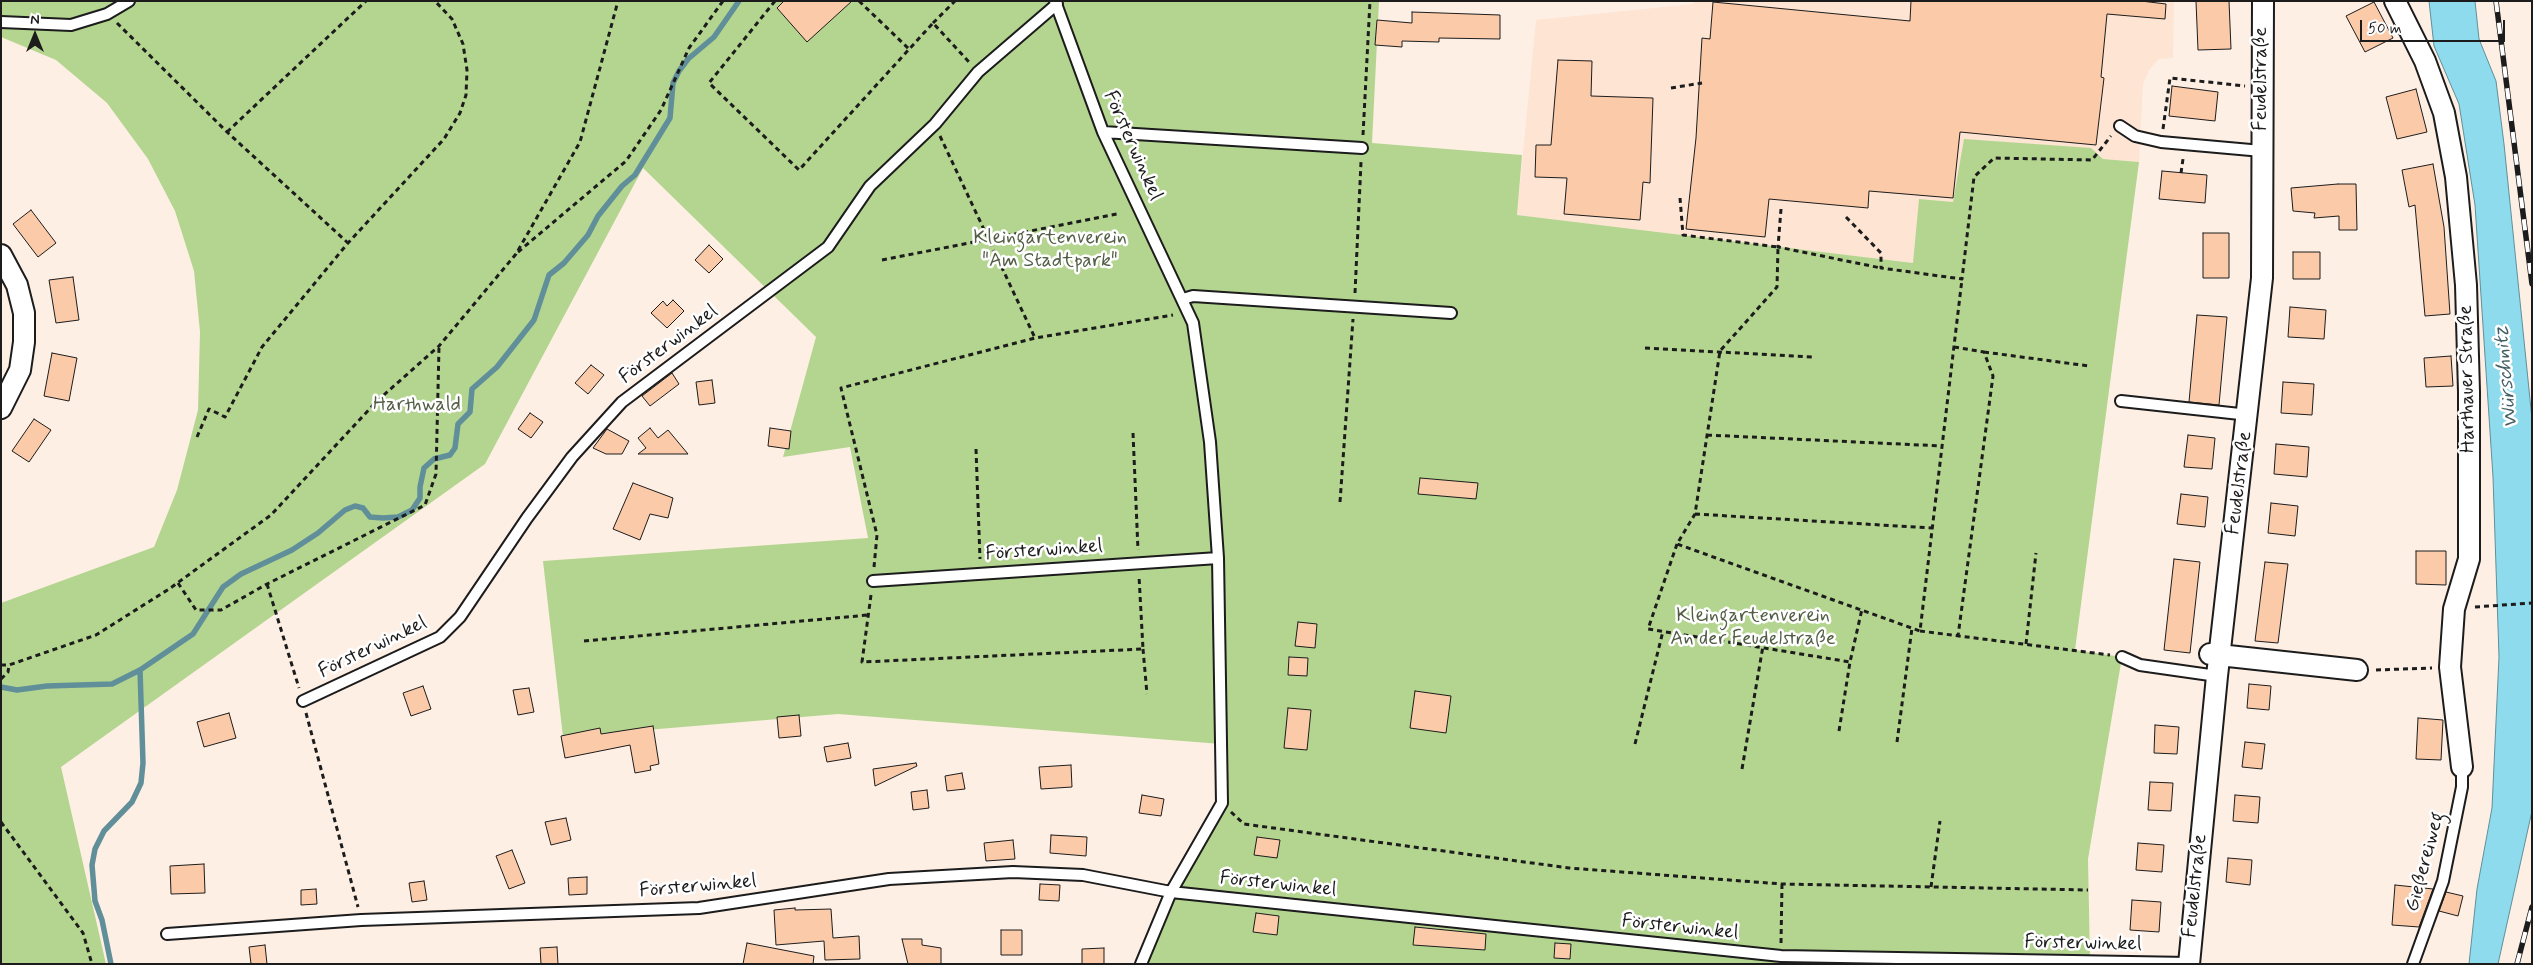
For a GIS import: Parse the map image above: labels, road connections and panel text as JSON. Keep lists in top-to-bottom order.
{
  "streets": {
    "street": ["Feudelstraße", "Harthauer Straße"],
    "lane": ["Försterwinkel", "Gießereiweg"]
  },
  "crossings": [
    ["Feudelstraße", "Försterwinkel"],
    ["Harthauer Straße", "Gießereiweg"]
  ],
  "water": ["Würschnitz"],
  "parks": ["Kleingartenverein \"Am Stadtpark\"", "Harthwald", "Kleingartenverein An der Feudelstraße"],
  "scale_bar": "50 m",
  "north": "top"
}
